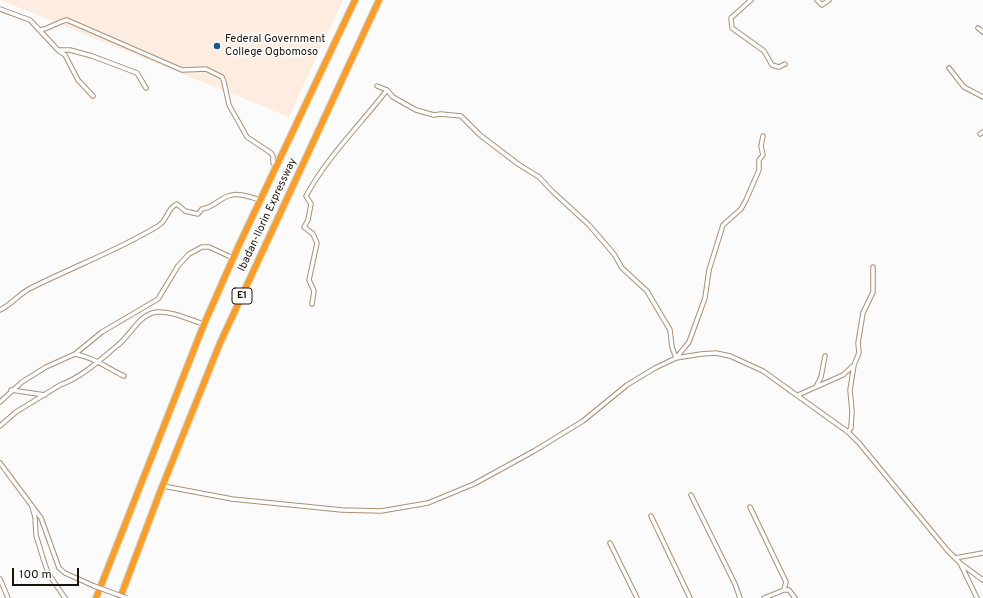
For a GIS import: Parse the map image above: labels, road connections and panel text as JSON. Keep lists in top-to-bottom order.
{
  "streets": {
    "highway": ["Ibadan-Ilorin Expressway", "E1"]
  },
  "places": ["Federal Government College Ogbomoso"],
  "scale_bar": "100 m"
}
